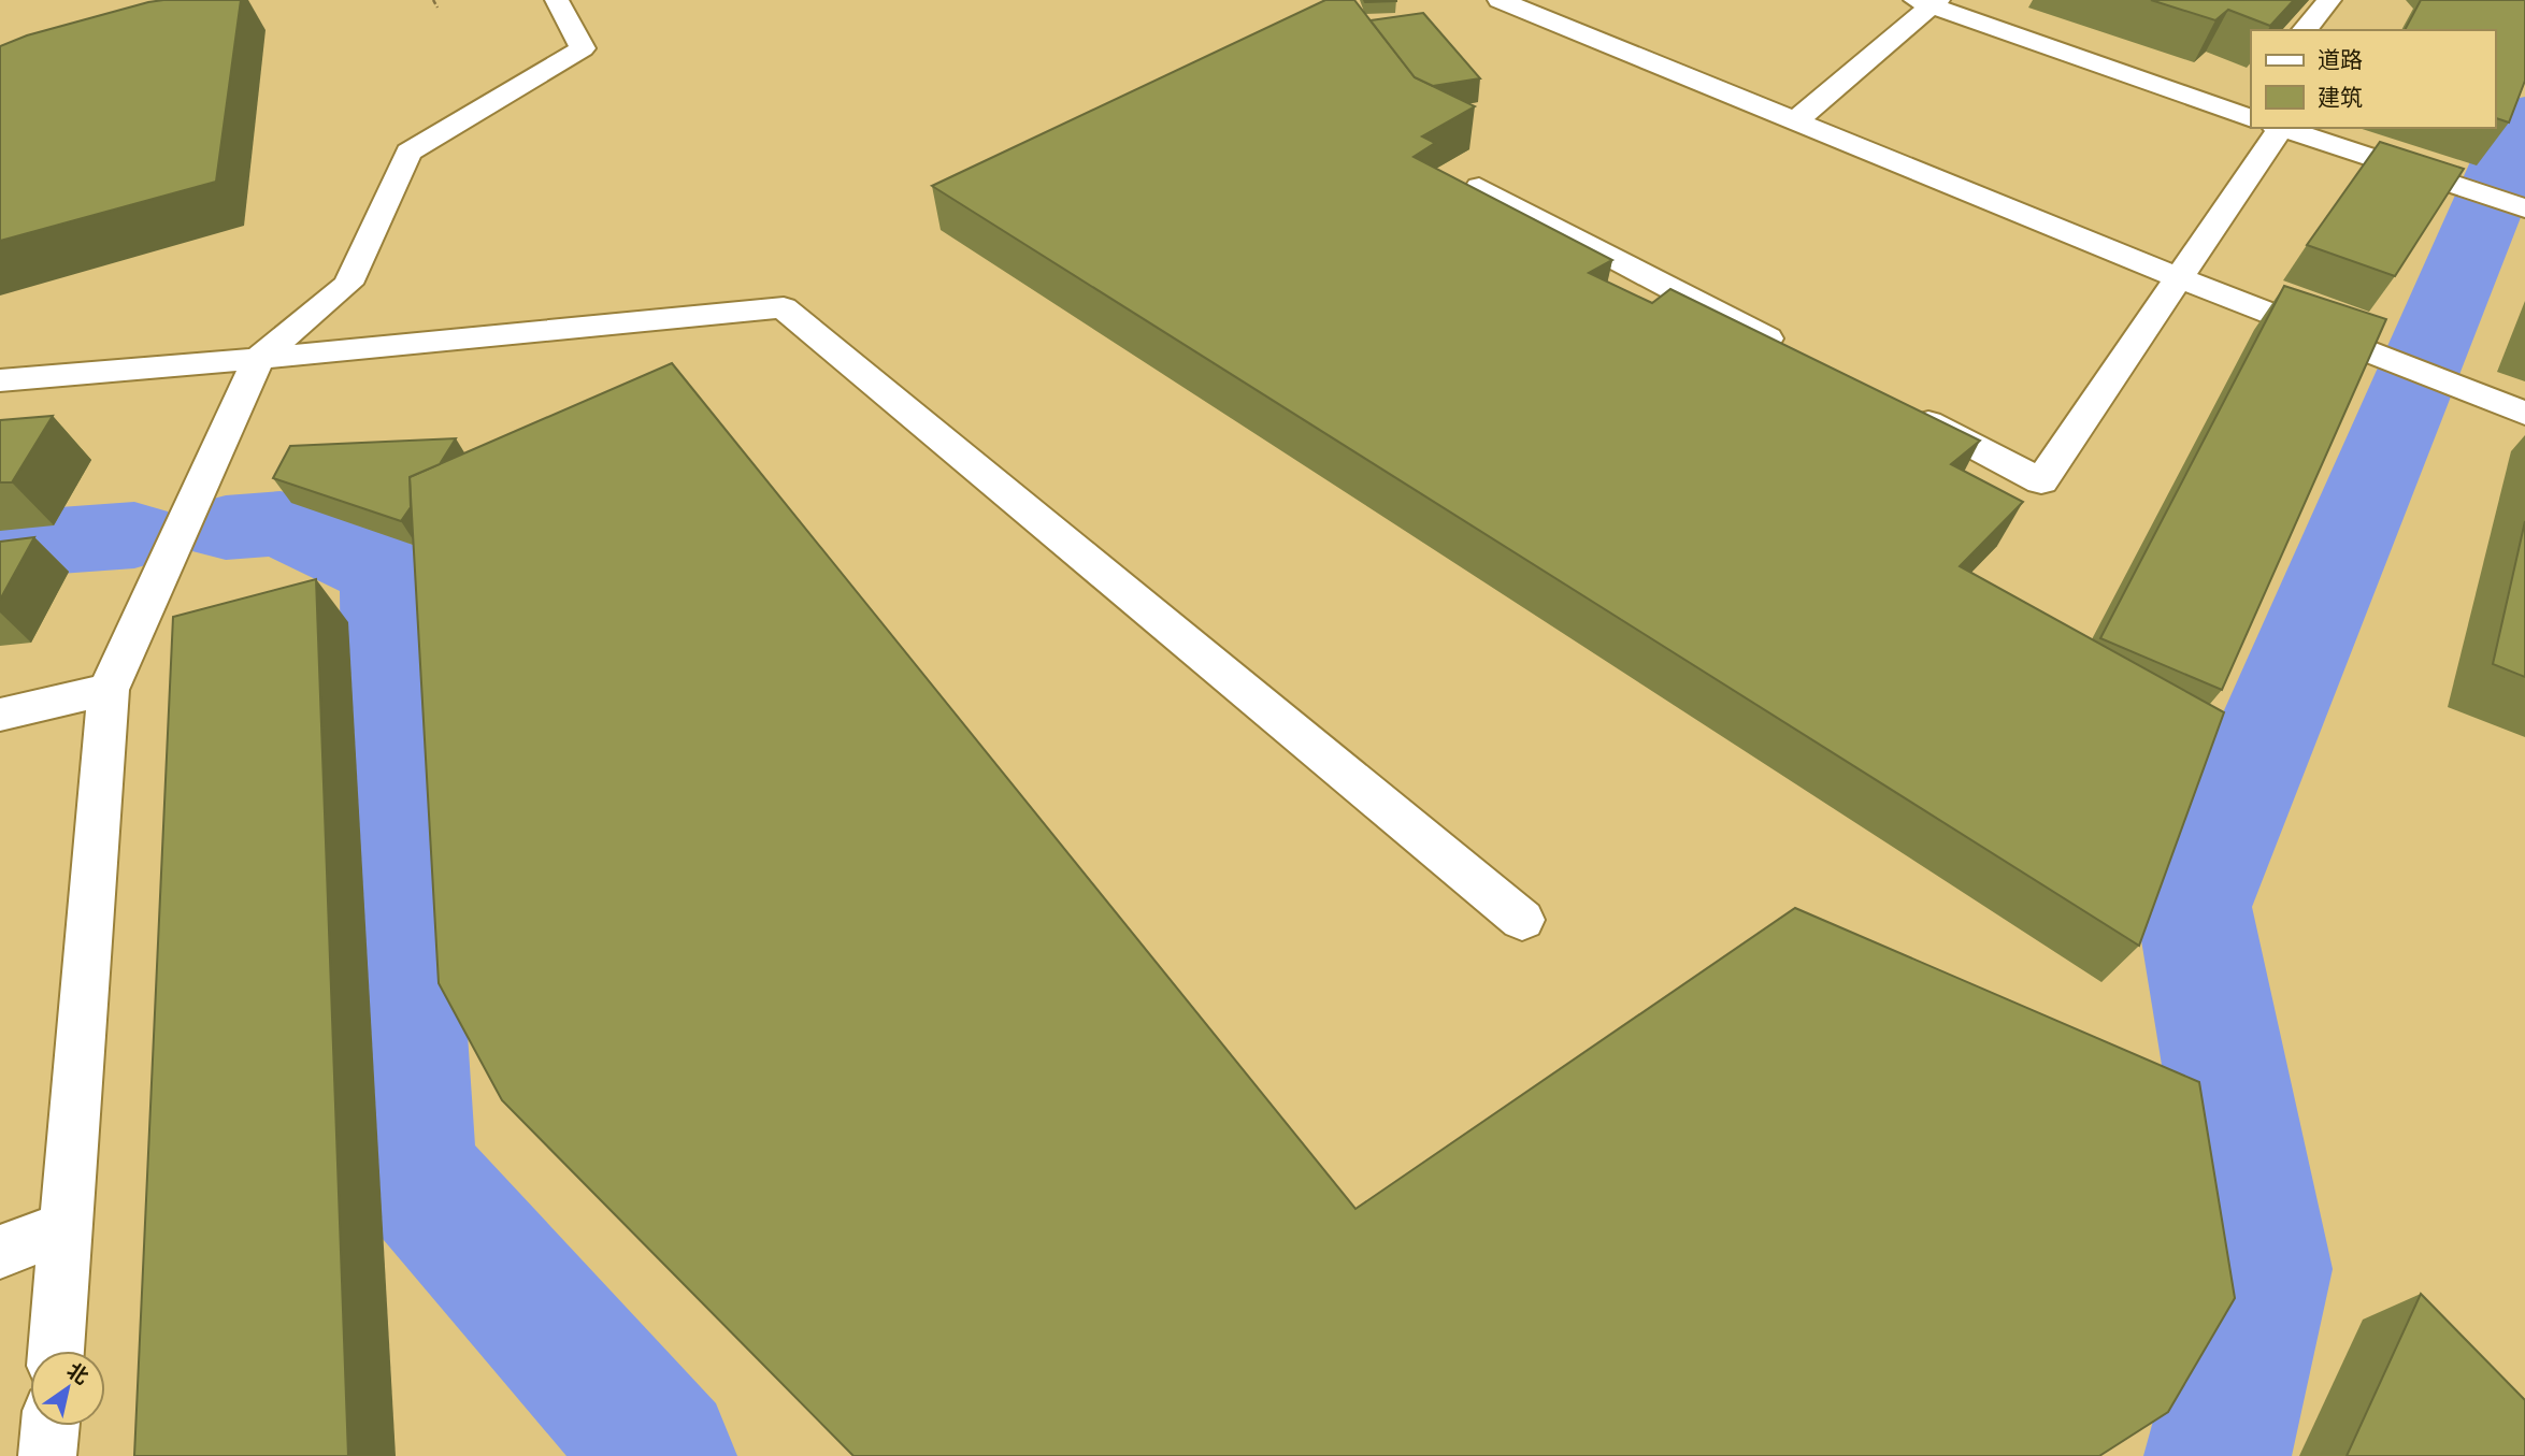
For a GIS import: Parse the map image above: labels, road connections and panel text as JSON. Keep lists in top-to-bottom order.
{
  "legend": ["道路", "建筑"],
  "north": "top right"
}
